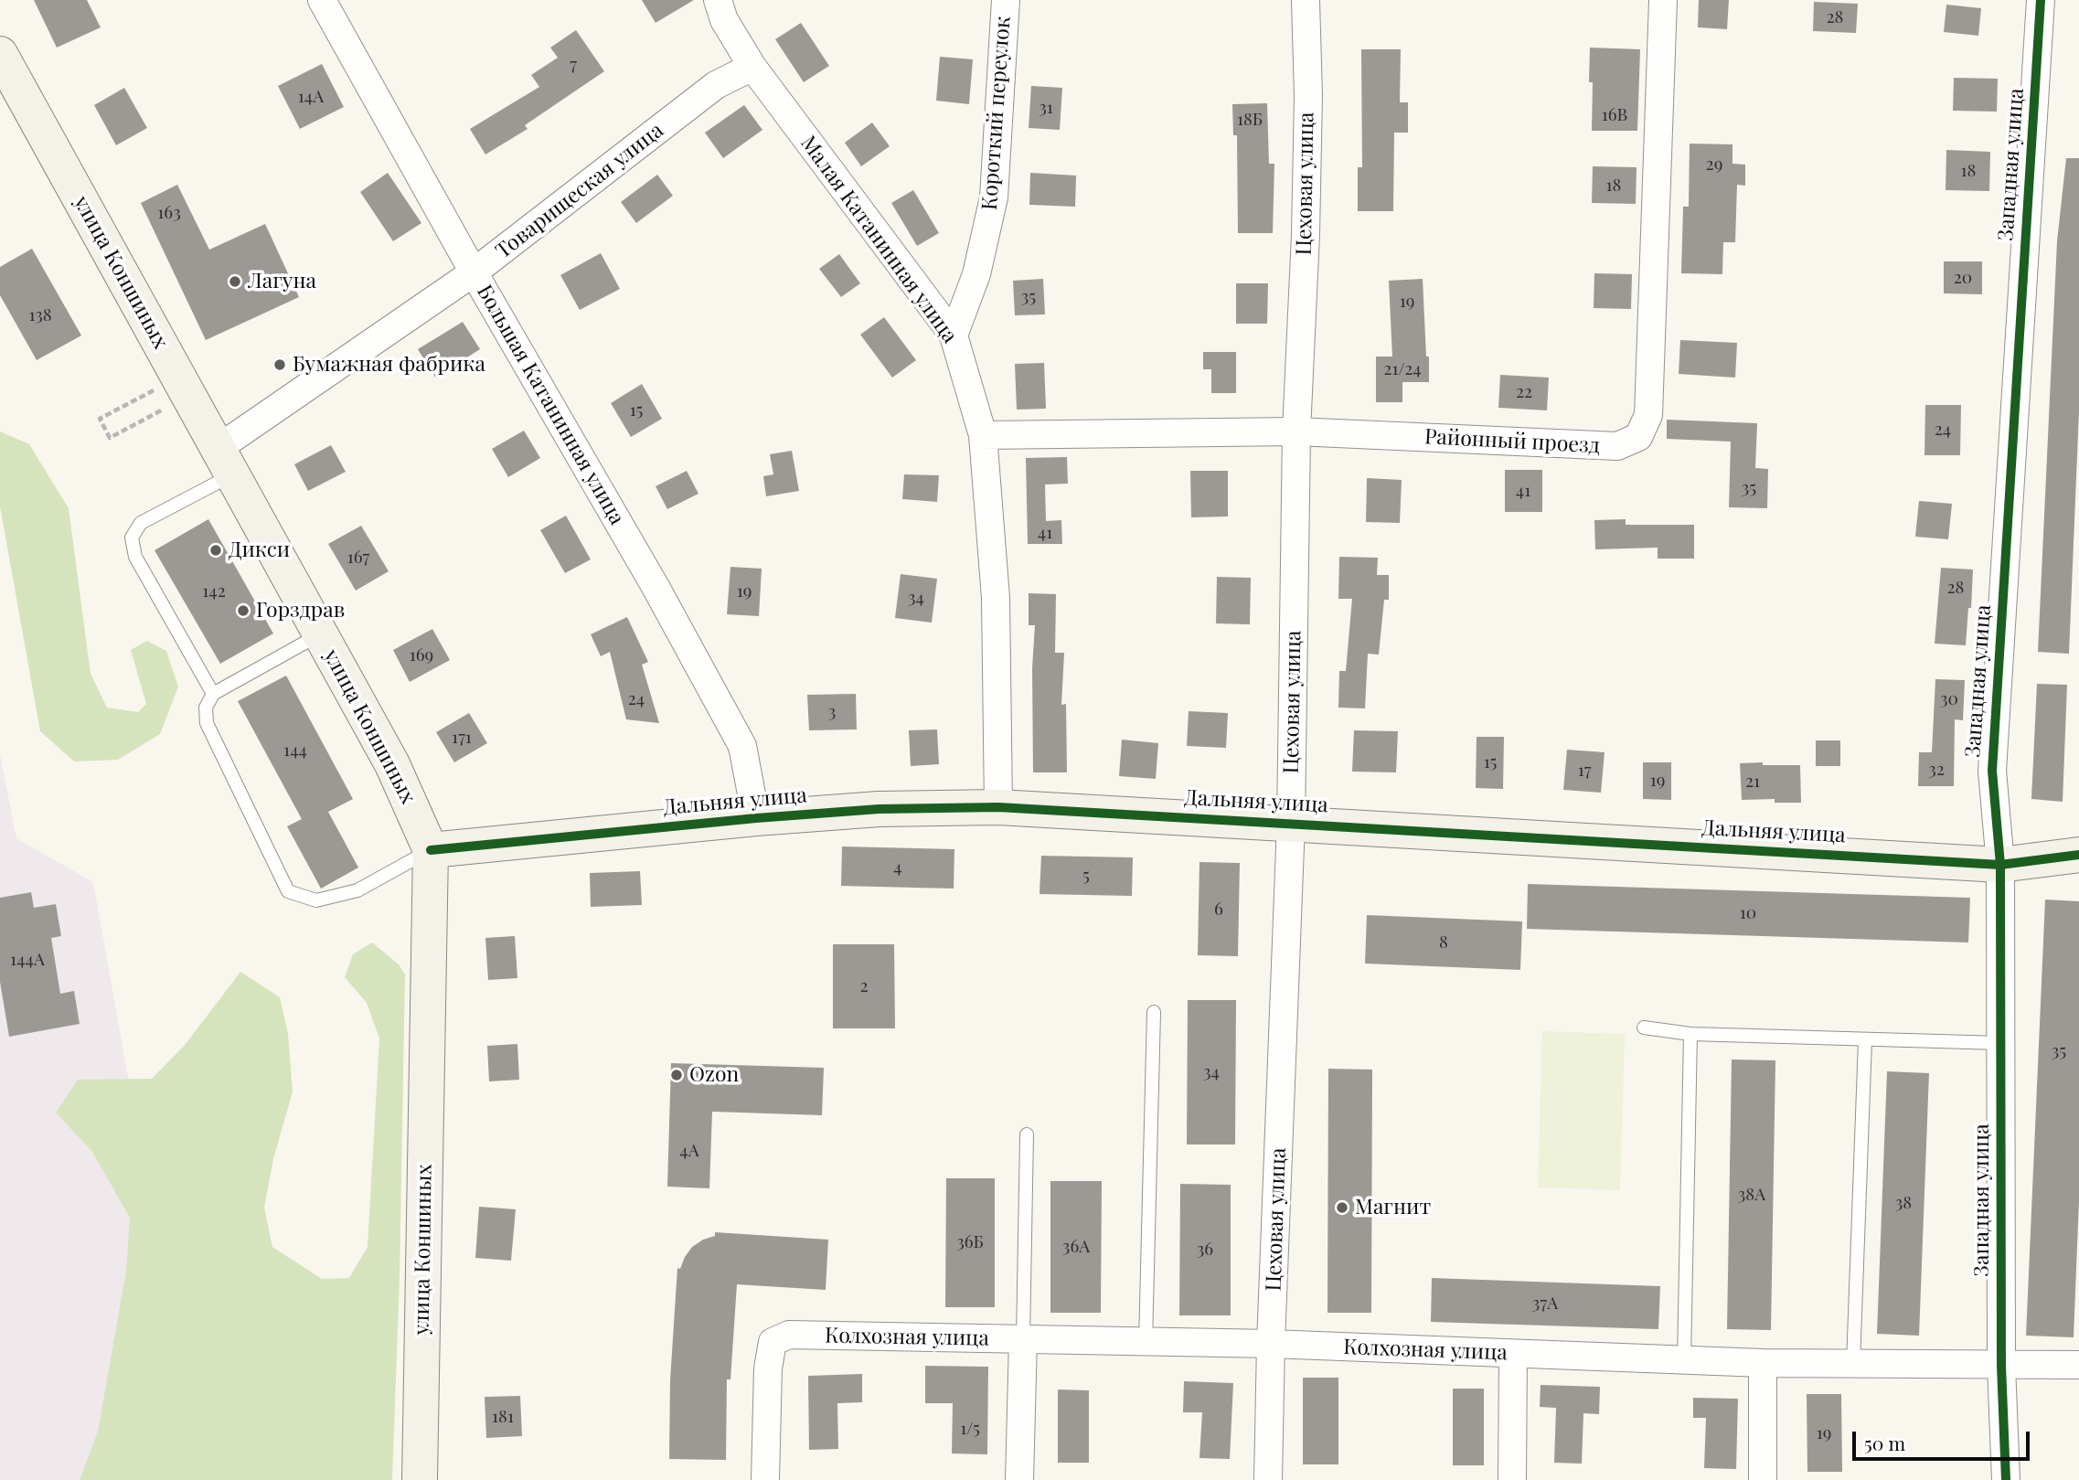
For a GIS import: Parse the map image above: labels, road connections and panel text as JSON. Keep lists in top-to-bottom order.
{
  "streets": {
    "street": [
      "Короткий переулок",
      "Западная улица",
      "Цеховая улица",
      "Товарищеская улица",
      "Малая Катанинная улица",
      "улица Коншиных",
      "Большая Катанинная улица",
      "Районный проезд",
      "Дальняя улица",
      "Колхозная улица"
    ]
  },
  "crossings": [
    ["Короткий переулок", "Малая Катанинная улица"],
    ["Западная улица", "Дальняя улица"],
    ["Западная улица", "Колхозная улица"],
    ["Цеховая улица", "Районный проезд"],
    ["Цеховая улица", "Дальняя улица"],
    ["Цеховая улица", "Колхозная улица"],
    ["Товарищеская улица", "Малая Катанинная улица"],
    ["Товарищеская улица", "улица Коншиных"],
    ["Товарищеская улица", "Большая Катанинная улица"],
    ["Малая Катанинная улица", "Районный проезд"],
    ["Малая Катанинная улица", "Дальняя улица"],
    ["улица Коншиных", "Дальняя улица"],
    ["Большая Катанинная улица", "Дальняя улица"]
  ],
  "places": [
    "Лагуна",
    "Бумажная фабрика",
    "Дикси",
    "Горздрав",
    "Ozon",
    "Магнит"
  ],
  "house_numbers": [
    "28",
    "7",
    "14А",
    "31",
    "16В",
    "18Б",
    "29",
    "18",
    "18",
    "163",
    "20",
    "35",
    "19",
    "138",
    "21/24",
    "22",
    "15",
    "24",
    "35",
    "41",
    "41",
    "167",
    "28",
    "142",
    "19",
    "34",
    "169",
    "24",
    "30",
    "3",
    "171",
    "144",
    "15",
    "32",
    "17",
    "19",
    "21",
    "4",
    "5",
    "6",
    "10",
    "8",
    "144А",
    "2",
    "35",
    "34",
    "4А",
    "38А",
    "38",
    "36Б",
    "36А",
    "36",
    "37А",
    "181",
    "1/5",
    "19"
  ],
  "scale_bar": "50 m"
}
